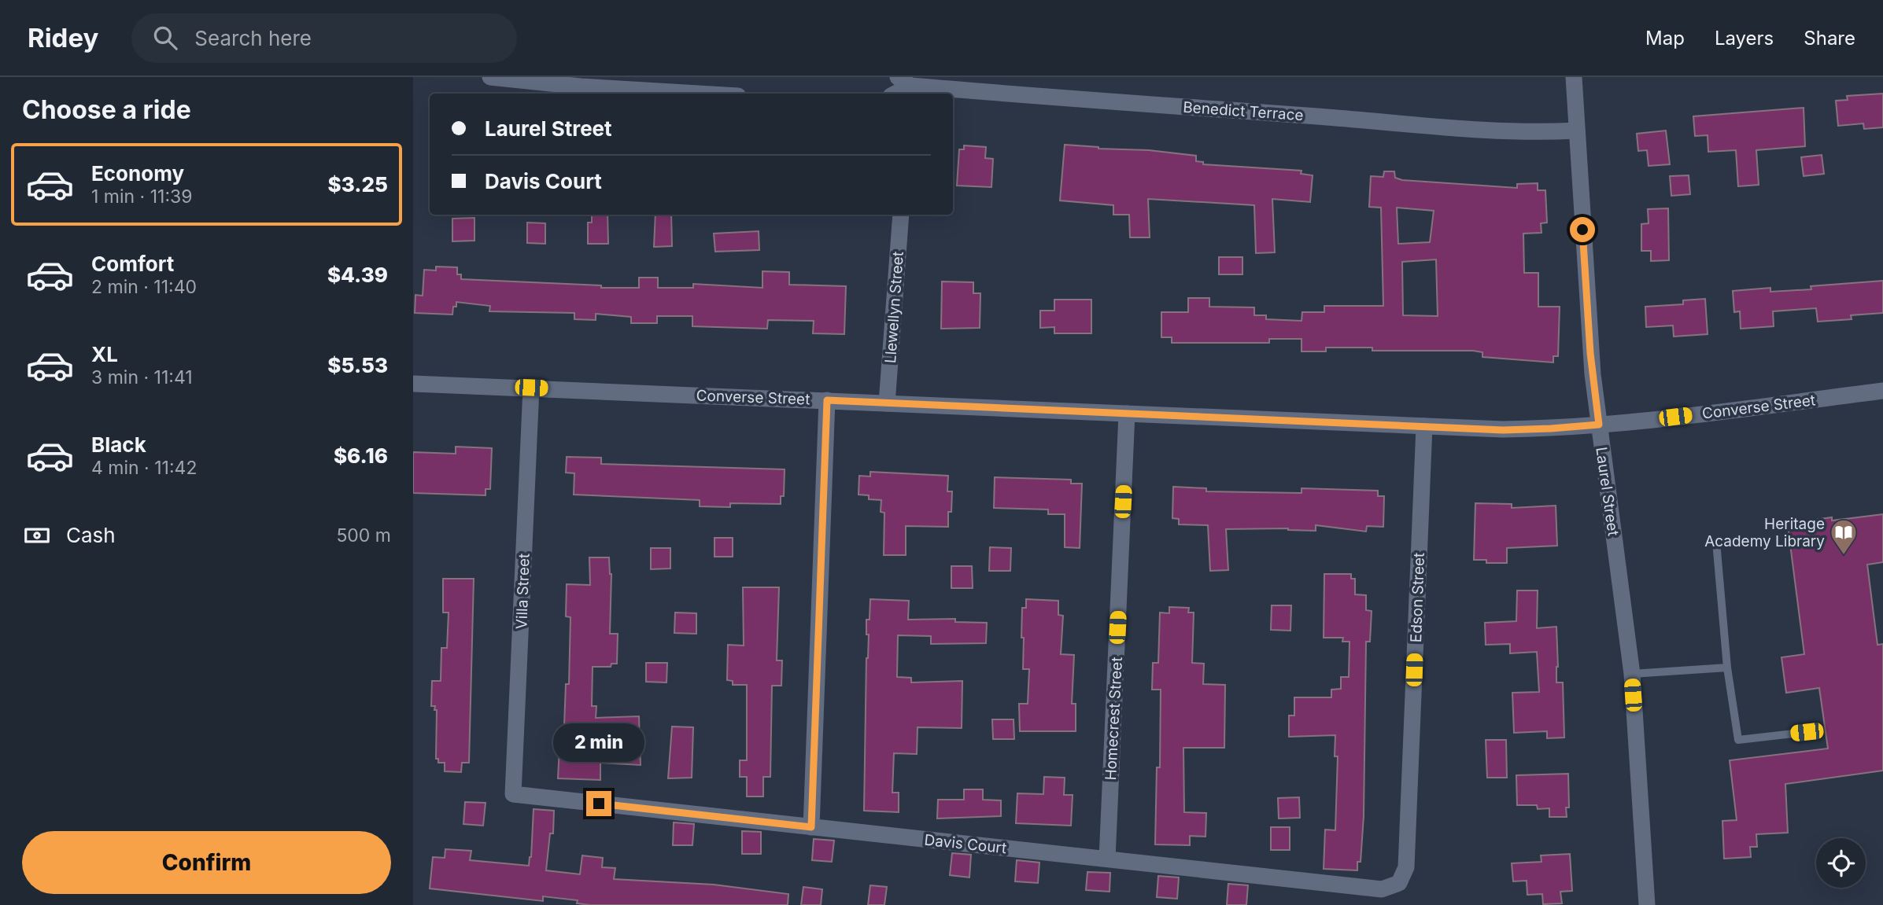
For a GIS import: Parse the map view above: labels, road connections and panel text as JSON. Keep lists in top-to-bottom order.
{
  "streets": {
    "street": [
      "Benedict Terrace",
      "Llewellyn Street",
      "Converse Street",
      "Laurel Street",
      "Villa Street",
      "Edson Street",
      "Homecrest Street",
      "Davis Court"
    ]
  },
  "crossings": [
    ["Benedict Terrace", "Laurel Street"],
    ["Llewellyn Street", "Converse Street"],
    ["Converse Street", "Laurel Street"],
    ["Converse Street", "Villa Street"],
    ["Converse Street", "Edson Street"],
    ["Converse Street", "Homecrest Street"],
    ["Villa Street", "Davis Court"],
    ["Edson Street", "Davis Court"],
    ["Homecrest Street", "Davis Court"]
  ],
  "places": {
    "library": ["Heritage Academy Library"]
  },
  "page": {
    "header": "Ridey",
    "search": "Search here",
    "nav": ["Map", "Layers", "Share"],
    "heading": "Choose a ride",
    "banner": ["Laurel Street", "Davis Court"],
    "list": [
      {
        "name": "Economy",
        "note": "1 min · 11:39",
        "value": "$3.25"
      },
      {
        "name": "Comfort",
        "note": "2 min · 11:40",
        "value": "$4.39"
      },
      {
        "name": "XL",
        "note": "3 min · 11:41",
        "value": "$5.53"
      },
      {
        "name": "Black",
        "note": "4 min · 11:42",
        "value": "$6.16"
      }
    ],
    "pay": ["Cash", "500 m"],
    "bubble": "2 min",
    "buttons": "Confirm"
  }
}
